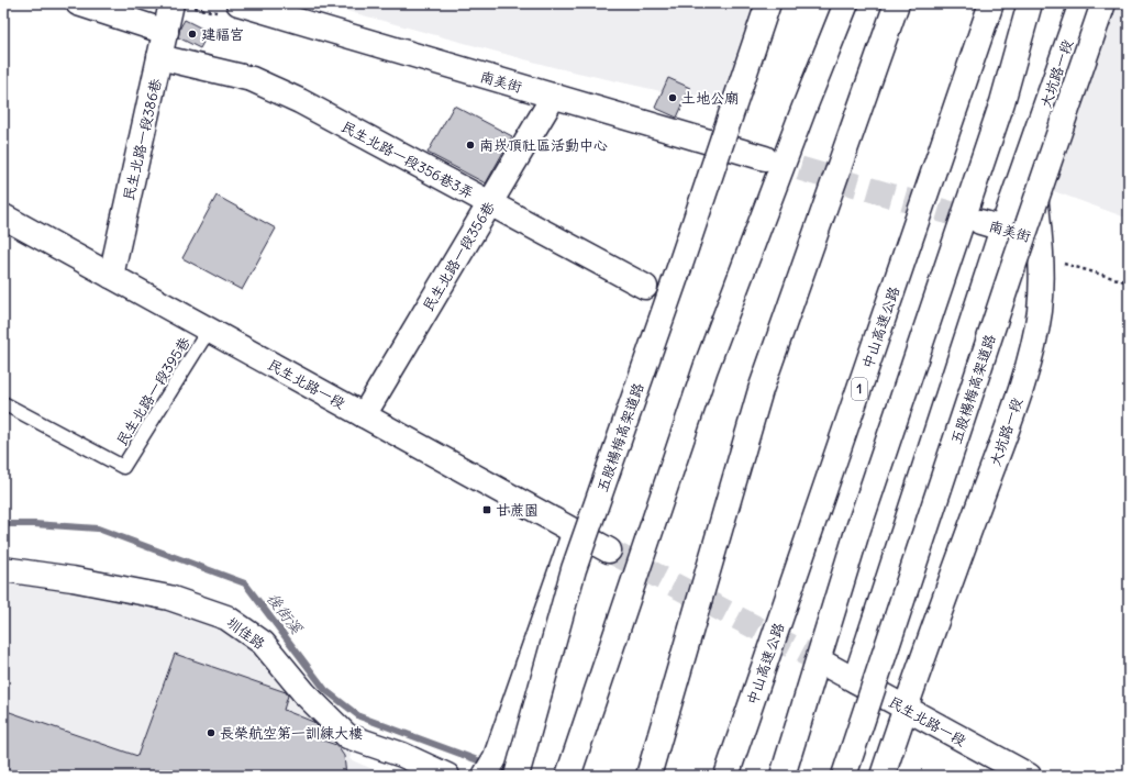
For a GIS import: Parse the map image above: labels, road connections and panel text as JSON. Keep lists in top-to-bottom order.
{
  "streets": {
    "main road": [
      "大坑路一段",
      "南美街",
      "民生北路一段386巷",
      "民生北路一段356巷3弄",
      "民生北路一段356巷",
      "中山高速公路",
      "民生北路一段",
      "1",
      "五股楊梅高架道路",
      "圳佳路"
    ],
    "lane": ["民生北路一段395巷"]
  },
  "crossings": [
    ["大坑路一段", "南美街"],
    ["大坑路一段", "民生北路一段"],
    ["南美街", "民生北路一段356巷"],
    ["民生北路一段386巷", "民生北路一段356巷3弄"],
    ["民生北路一段386巷", "民生北路一段"],
    ["民生北路一段356巷3弄", "民生北路一段356巷"],
    ["民生北路一段356巷", "民生北路一段"],
    ["民生北路一段", "民生北路一段395巷"]
  ],
  "water": ["後街溪"],
  "places": {
    "other": [
      "建福宮",
      "土地公廟",
      "南崁頂社區活動中心",
      "長榮航空第一訓練大樓"
    ],
    "transit": ["甘蔗園"]
  }
}
